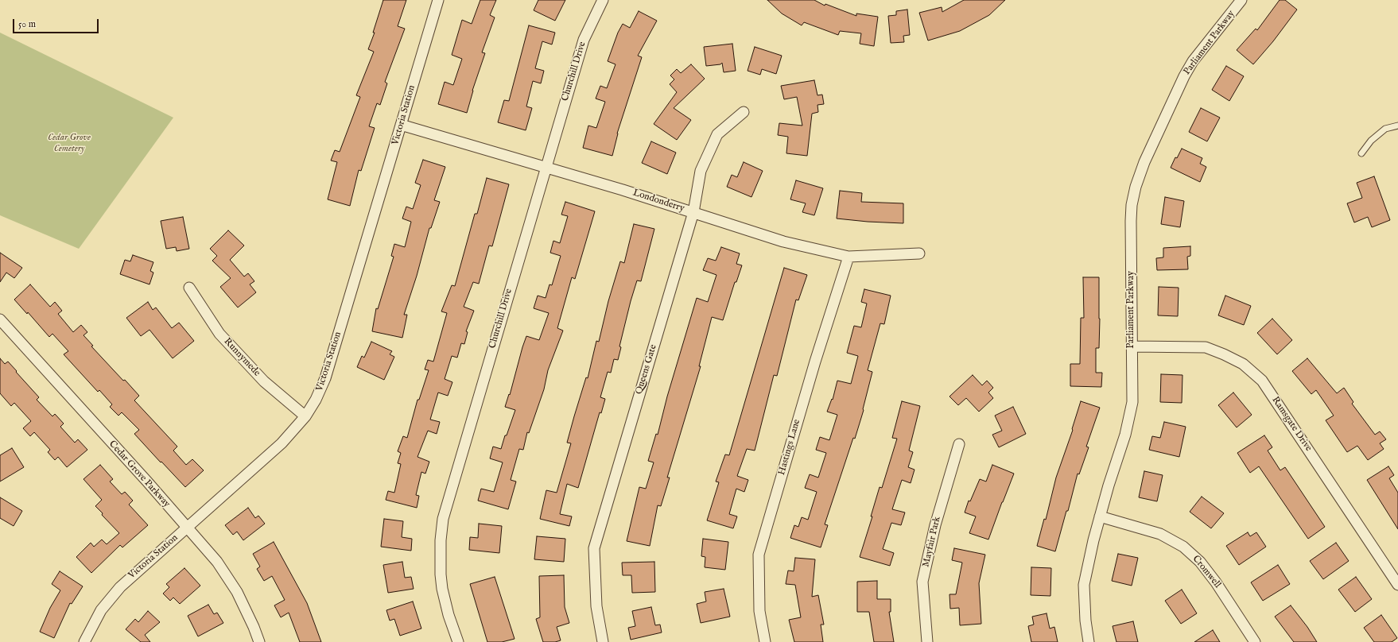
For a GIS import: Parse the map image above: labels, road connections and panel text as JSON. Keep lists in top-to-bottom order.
{
  "streets": {
    "street": [
      "Parliament Parkway",
      "Churchill Drive",
      "Victoria Station",
      "Londonderry",
      "Runnymede",
      "Queens Gate",
      "Ramsgate Drive",
      "Hastings Lane",
      "Cedar Grove Parkway",
      "Mayfair Park",
      "Cromwell"
    ]
  },
  "crossings": [
    ["Parliament Parkway", "Ramsgate Drive"],
    ["Parliament Parkway", "Cromwell"],
    ["Churchill Drive", "Londonderry"],
    ["Victoria Station", "Londonderry"],
    ["Victoria Station", "Runnymede"],
    ["Victoria Station", "Cedar Grove Parkway"],
    ["Londonderry", "Queens Gate"],
    ["Londonderry", "Hastings Lane"]
  ],
  "parks": ["Cedar Grove Cemetery"],
  "scale_bar": "50 m"
}
